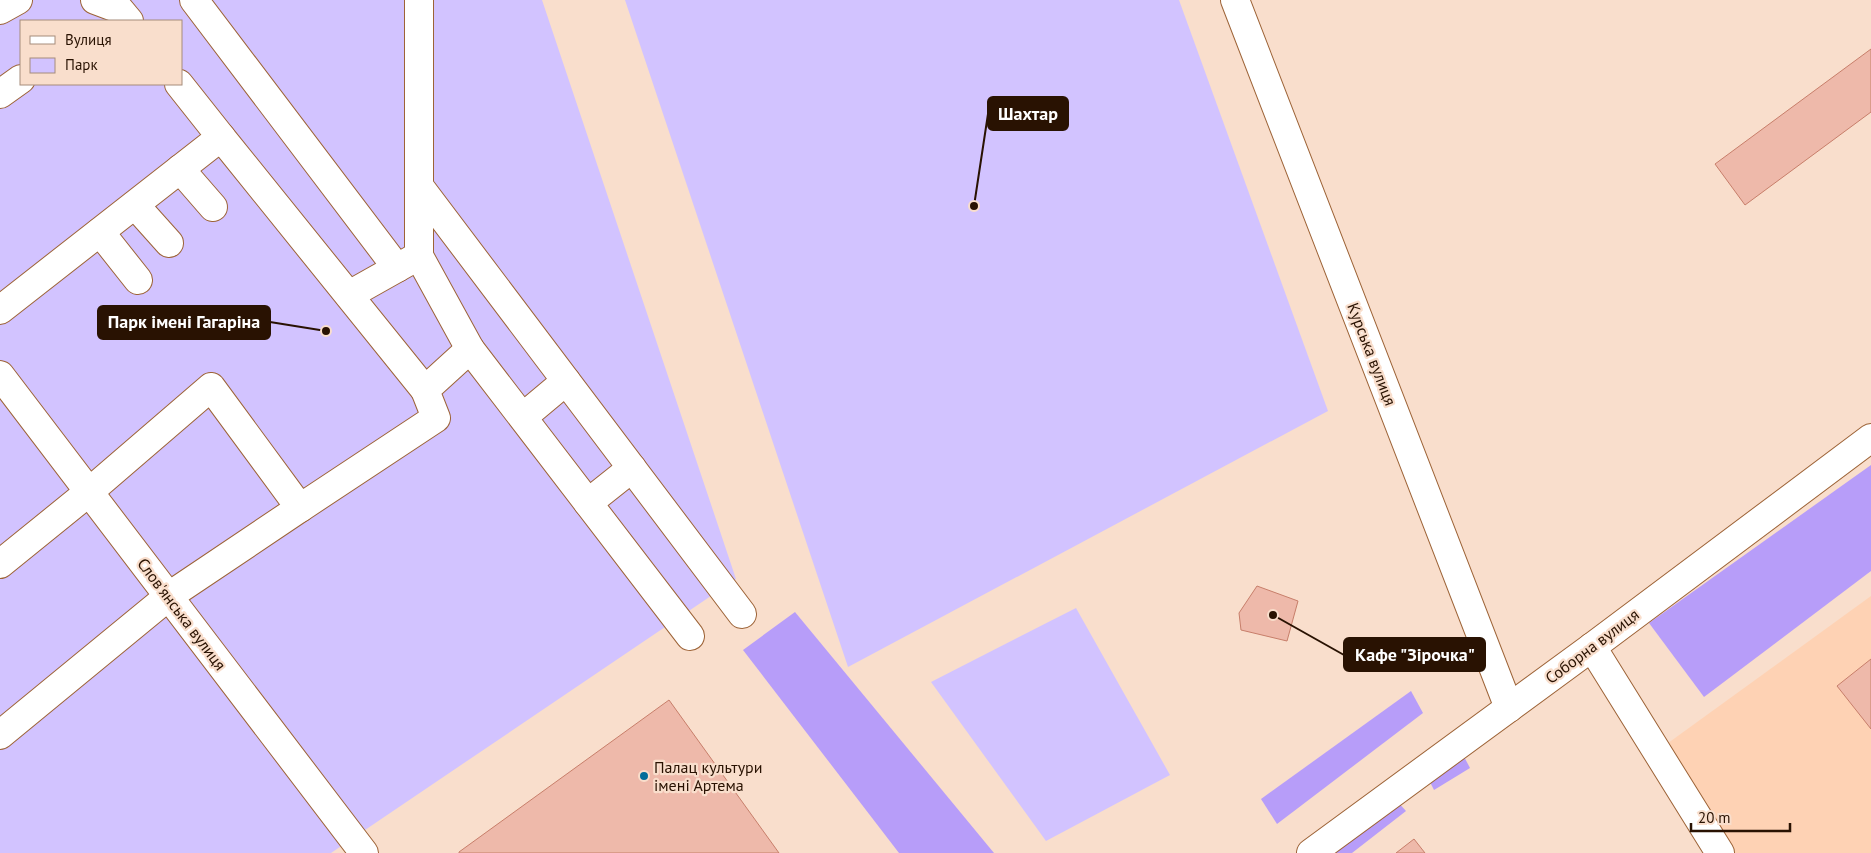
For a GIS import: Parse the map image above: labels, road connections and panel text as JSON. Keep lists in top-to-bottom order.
{
  "streets": {
    "street": ["Курська вулиця", "Слов'янська вулиця", "Соборна вулиця"]
  },
  "crossings": [
    ["Курська вулиця", "Соборна вулиця"]
  ],
  "places": [
    "Шахтар",
    "Парк імені Гагаріна",
    "Кафе \"Зірочка\"",
    "Палац культури імені Артема"
  ],
  "legend": ["Вулиця", "Парк"],
  "scale_bar": "20 m"
}
